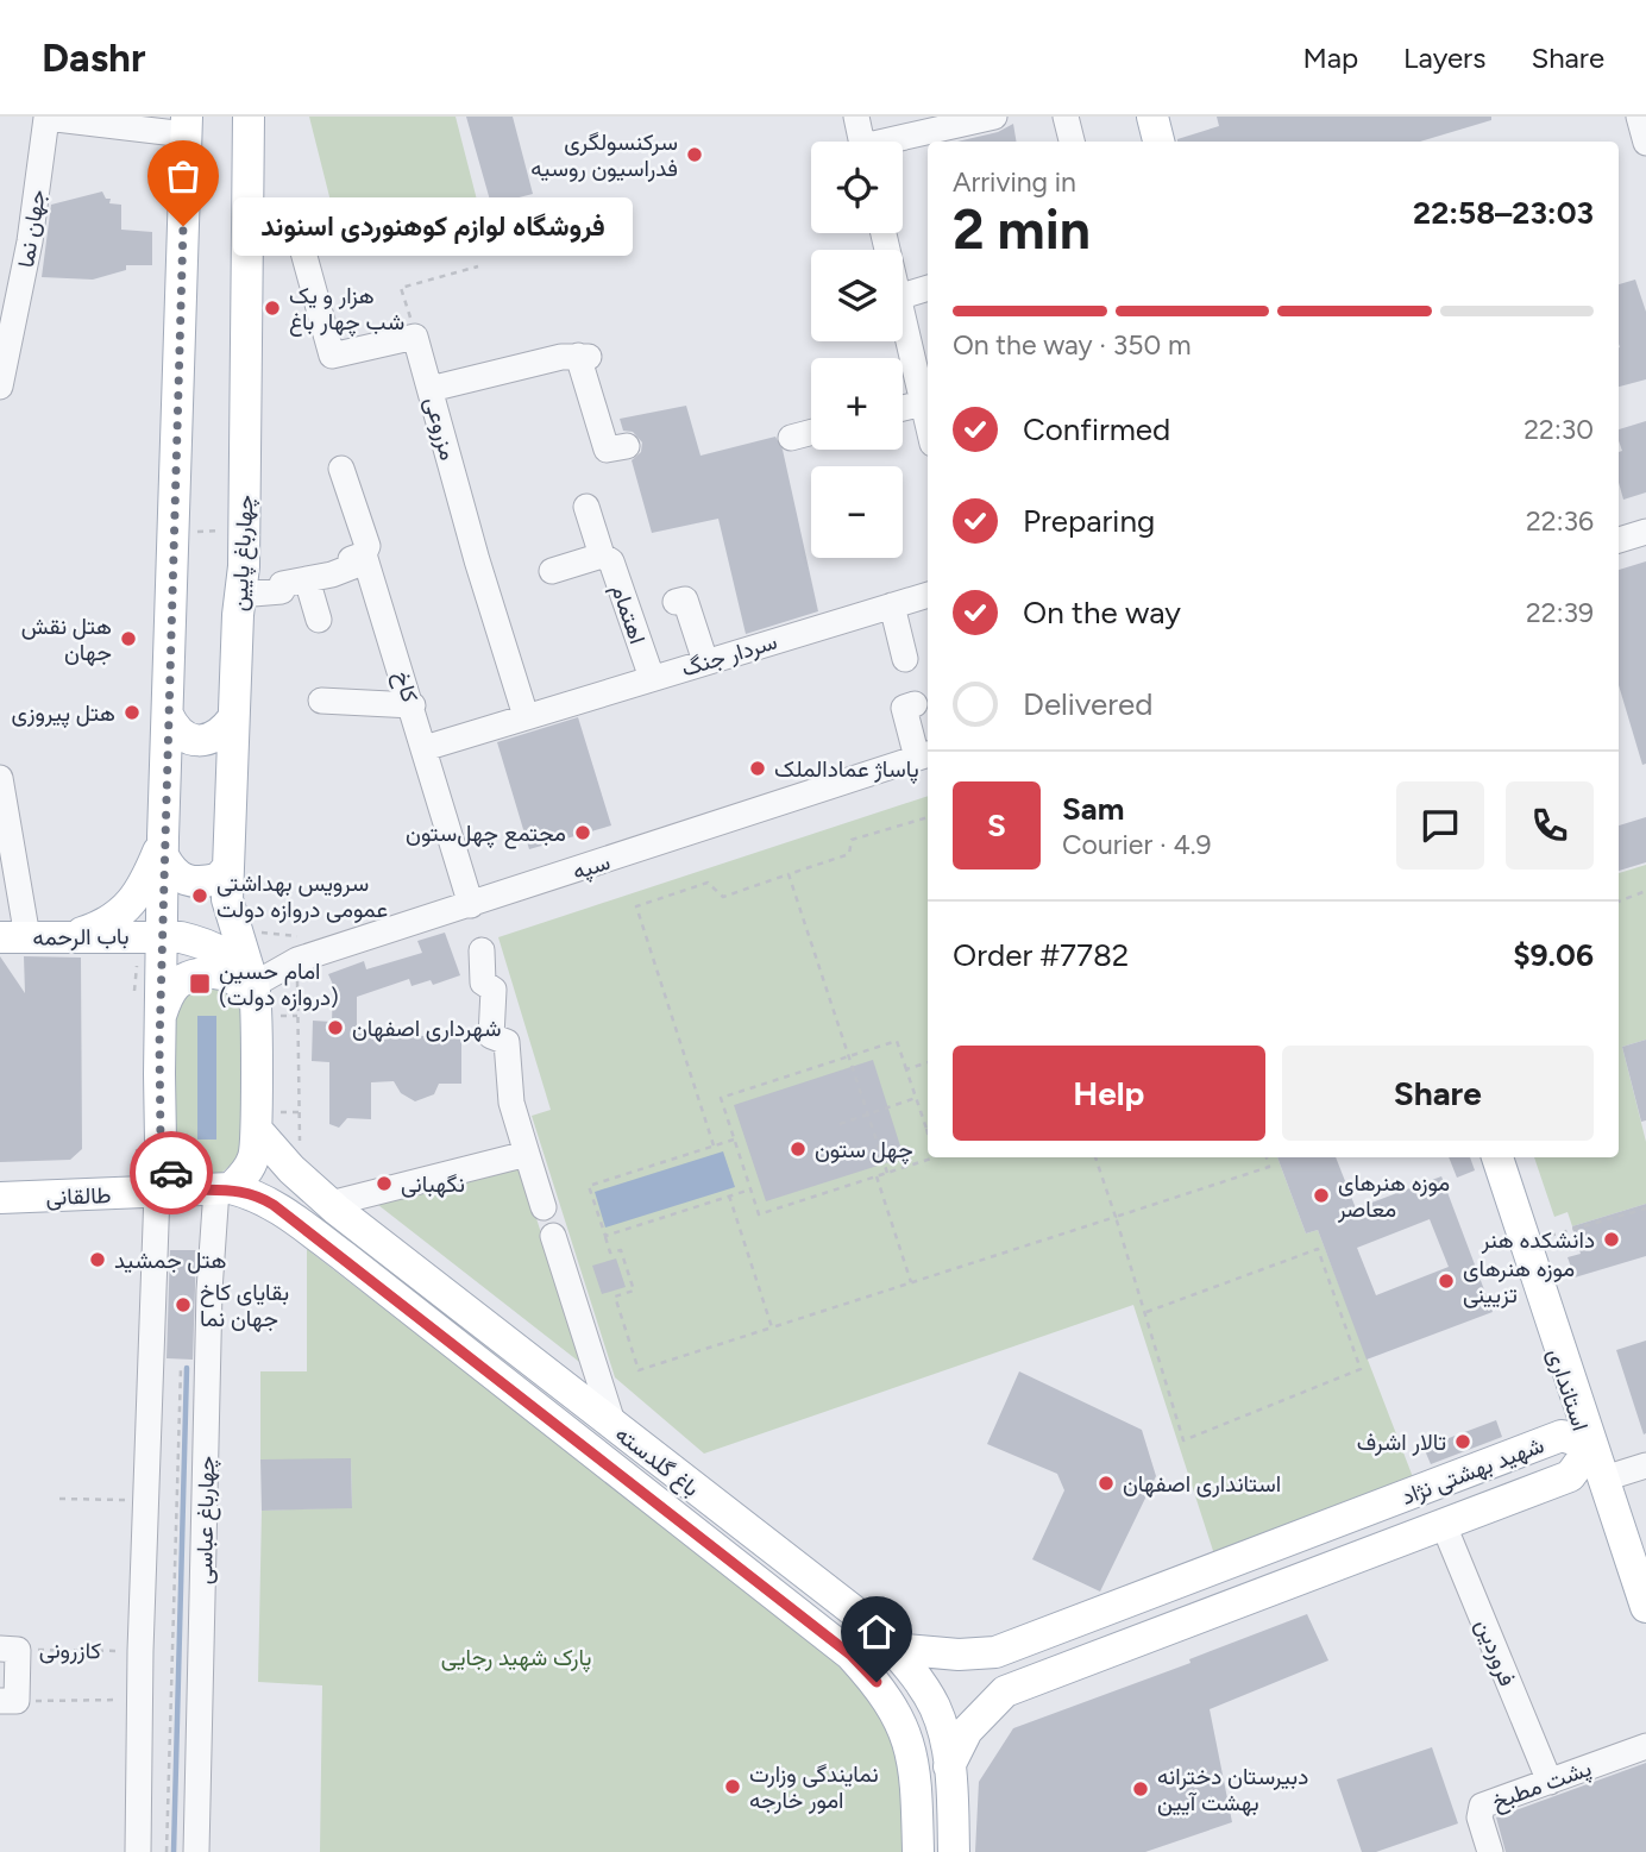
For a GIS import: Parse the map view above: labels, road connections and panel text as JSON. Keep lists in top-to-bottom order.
{
  "streets": {
    "main road": [
      "چهارباغ پایین",
      "باب الرحمه",
      "طالقانی",
      "استانداری",
      "باغ گلدسته",
      "شهید بهشتی نژاد"
    ],
    "street": [
      "جهان نما",
      "مزروعی",
      "اهتمام",
      "سردار جنگ",
      "کاخ",
      "سپه",
      "چهارباغ عباسی",
      "فروردین",
      "پشت مطبخ"
    ],
    "path": ["کازرونی"]
  },
  "crossings": [
    ["مزروعی", "سردار جنگ"],
    ["چهارباغ پایین", "سپه"],
    ["چهارباغ پایین", "باب الرحمه"],
    ["چهارباغ پایین", "طالقانی"],
    ["چهارباغ پایین", "باغ گلدسته"],
    ["چهارباغ پایین", "چهارباغ عباسی"],
    ["اهتمام", "سردار جنگ"],
    ["سردار جنگ", "کاخ"],
    ["کاخ", "سپه"],
    ["سپه", "باب الرحمه"],
    ["طالقانی", "باغ گلدسته"],
    ["طالقانی", "چهارباغ عباسی"],
    ["استانداری", "شهید بهشتی نژاد"],
    ["باغ گلدسته", "شهید بهشتی نژاد"],
    ["باغ گلدسته", "چهارباغ عباسی"],
    ["شهید بهشتی نژاد", "فروردین"],
    ["فروردین", "پشت مطبخ"]
  ],
  "parks": ["پارک شهید رجایی"],
  "places": {
    "other": [
      "سرکنسولگری فدراسیون روسیه",
      "فروشگاه لوازم کوهنوردی اسنوند",
      "هزار و یک شب چهار باغ",
      "هتل نقش جهان",
      "هتل پیروزی",
      "پاساژ عمادالملک",
      "مجتمع چهل‌ستون",
      "سرویس بهداشتی عمومی دروازه دولت",
      "شهرداری اصفهان",
      "چهل ستون",
      "نگهبانی",
      "موزه هنرهای معاصر",
      "دانشکده هنر",
      "هتل جمشید",
      "موزه هنرهای تزیینی",
      "بقایای کاخ جهان نما",
      "تالار اشرف",
      "استانداری اصفهان",
      "نمایندگی وزارت امور خارجه",
      "دبیرستان دخترانه بهشت آیین"
    ],
    "transit": ["امام حسین (دروازه دولت)"]
  },
  "page": {
    "header": "Dashr",
    "nav": ["Map", "Layers", "Share"],
    "map_buttons": ["+", "−"],
    "heading": ["2 min", "Arriving in", "22:58–23:03"],
    "panel": [
      "Sam",
      "Courier · 4.9",
      "Order #7782",
      "$9.06"
    ],
    "bubble": "فروشگاه لوازم کوهنوردی اسنوند",
    "bar": "On the way · 350 m",
    "list": [
      ["Confirmed", "22:30"],
      ["Preparing", "22:36"],
      ["On the way", "22:39"],
      "Delivered"
    ],
    "round": "S",
    "buttons": ["Help", "Share"]
  }
}
